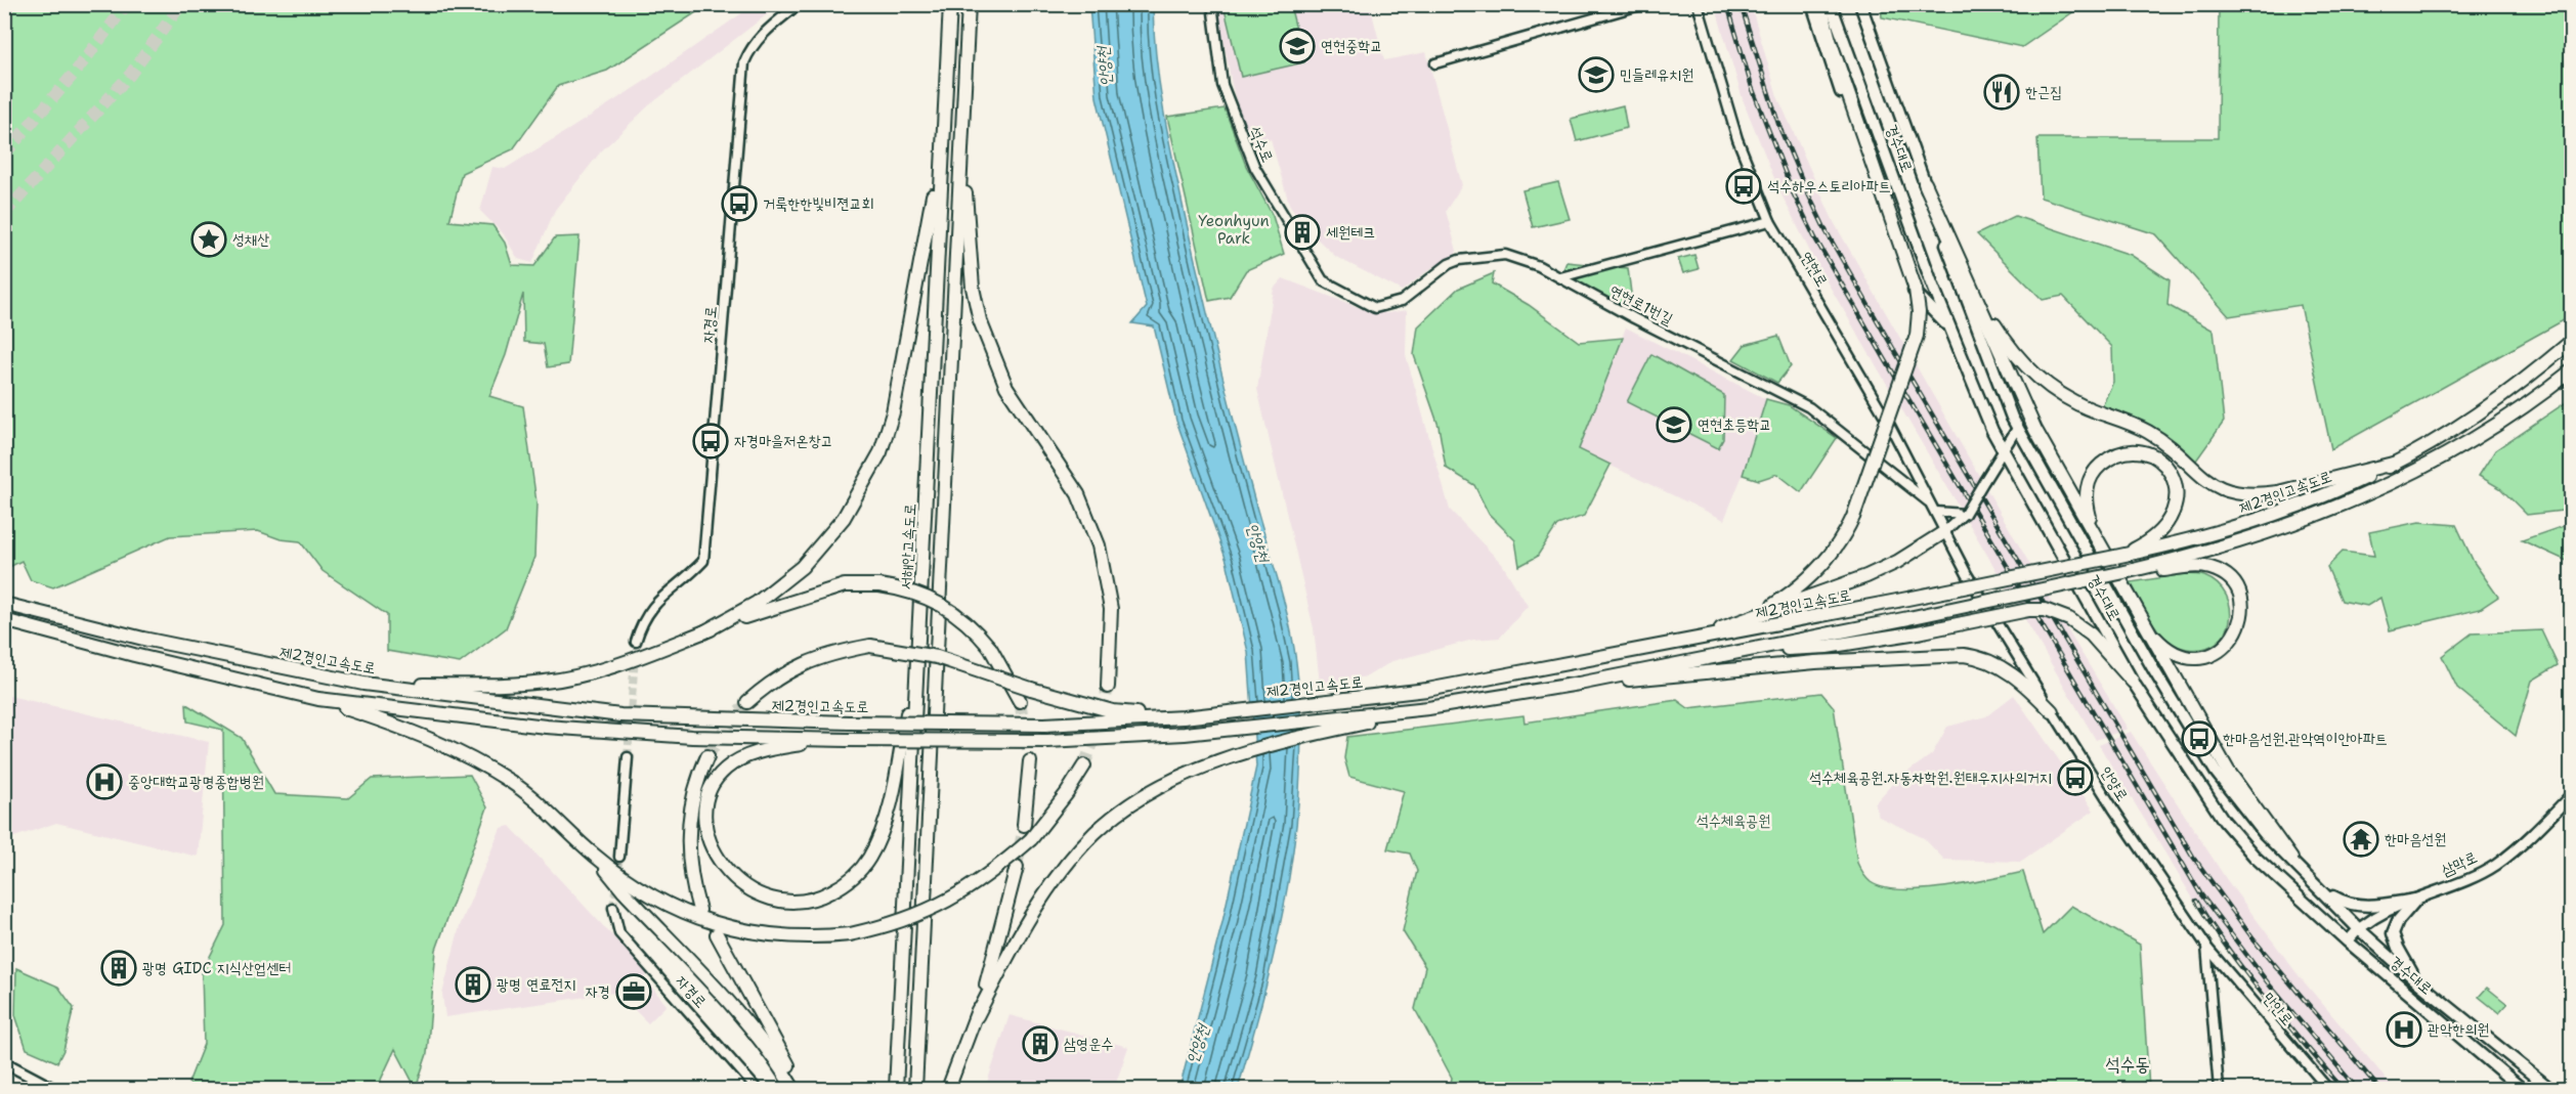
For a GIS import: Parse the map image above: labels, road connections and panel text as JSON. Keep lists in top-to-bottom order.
{
  "streets": {
    "highway": ["제2경인고속도로", "서해안고속도로"],
    "main road": ["경수대로", "삼막로"],
    "street": [
      "석수로",
      "연현로",
      "연현로1번길",
      "자경로",
      "안양로",
      "만안로"
    ]
  },
  "crossings": [
    ["석수로", "연현로1번길"],
    ["경수대로", "삼막로"],
    ["연현로", "연현로1번길"],
    ["연현로", "안양로"],
    ["안양로", "만안로"]
  ],
  "districts": ["석수동"],
  "water": ["안양천"],
  "parks": ["Yeonhyun Park", "석수체육공원"],
  "places": {
    "school or university": ["연현중학교", "민들레유치원", "연현초등학교"],
    "restaurant": ["한근집"],
    "bus stop": [
      "석수하우스토리아파트",
      "거룩한한빛비젼교회",
      "자경마을저온창고",
      "한마음선원.관악역이안아파트",
      "석수체육공원.자동차학원.원태우지사의거지"
    ],
    "building": [
      "세원테크",
      "광명 GIDC 지식산업센터",
      "광명 연료전지",
      "삼영운수"
    ],
    "place": ["성채산"],
    "hospital": ["중앙대학교광명종합병원", "관악한의원"],
    "temple": ["한마음선원"],
    "office": ["자경"]
  }
}
